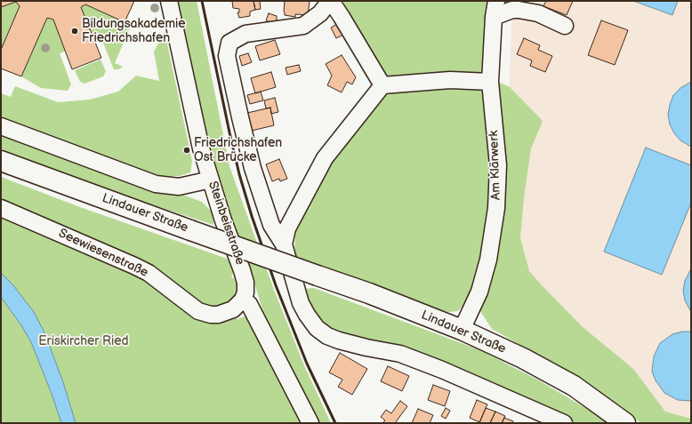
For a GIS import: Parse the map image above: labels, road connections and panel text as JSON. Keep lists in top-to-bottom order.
{
  "streets": {
    "main road": ["Lindauer Straße"],
    "street": ["Am Klärwerk", "Steinbeisstraße", "Seewiesenstraße"]
  },
  "crossings": [
    ["Am Klärwerk", "Lindauer Straße"],
    ["Steinbeisstraße", "Seewiesenstraße"]
  ],
  "parks": ["Eriskircher Ried"],
  "places": ["Bildungsakademie Friedrichshafen", "Friedrichshafen Ost Brücke"]
}
